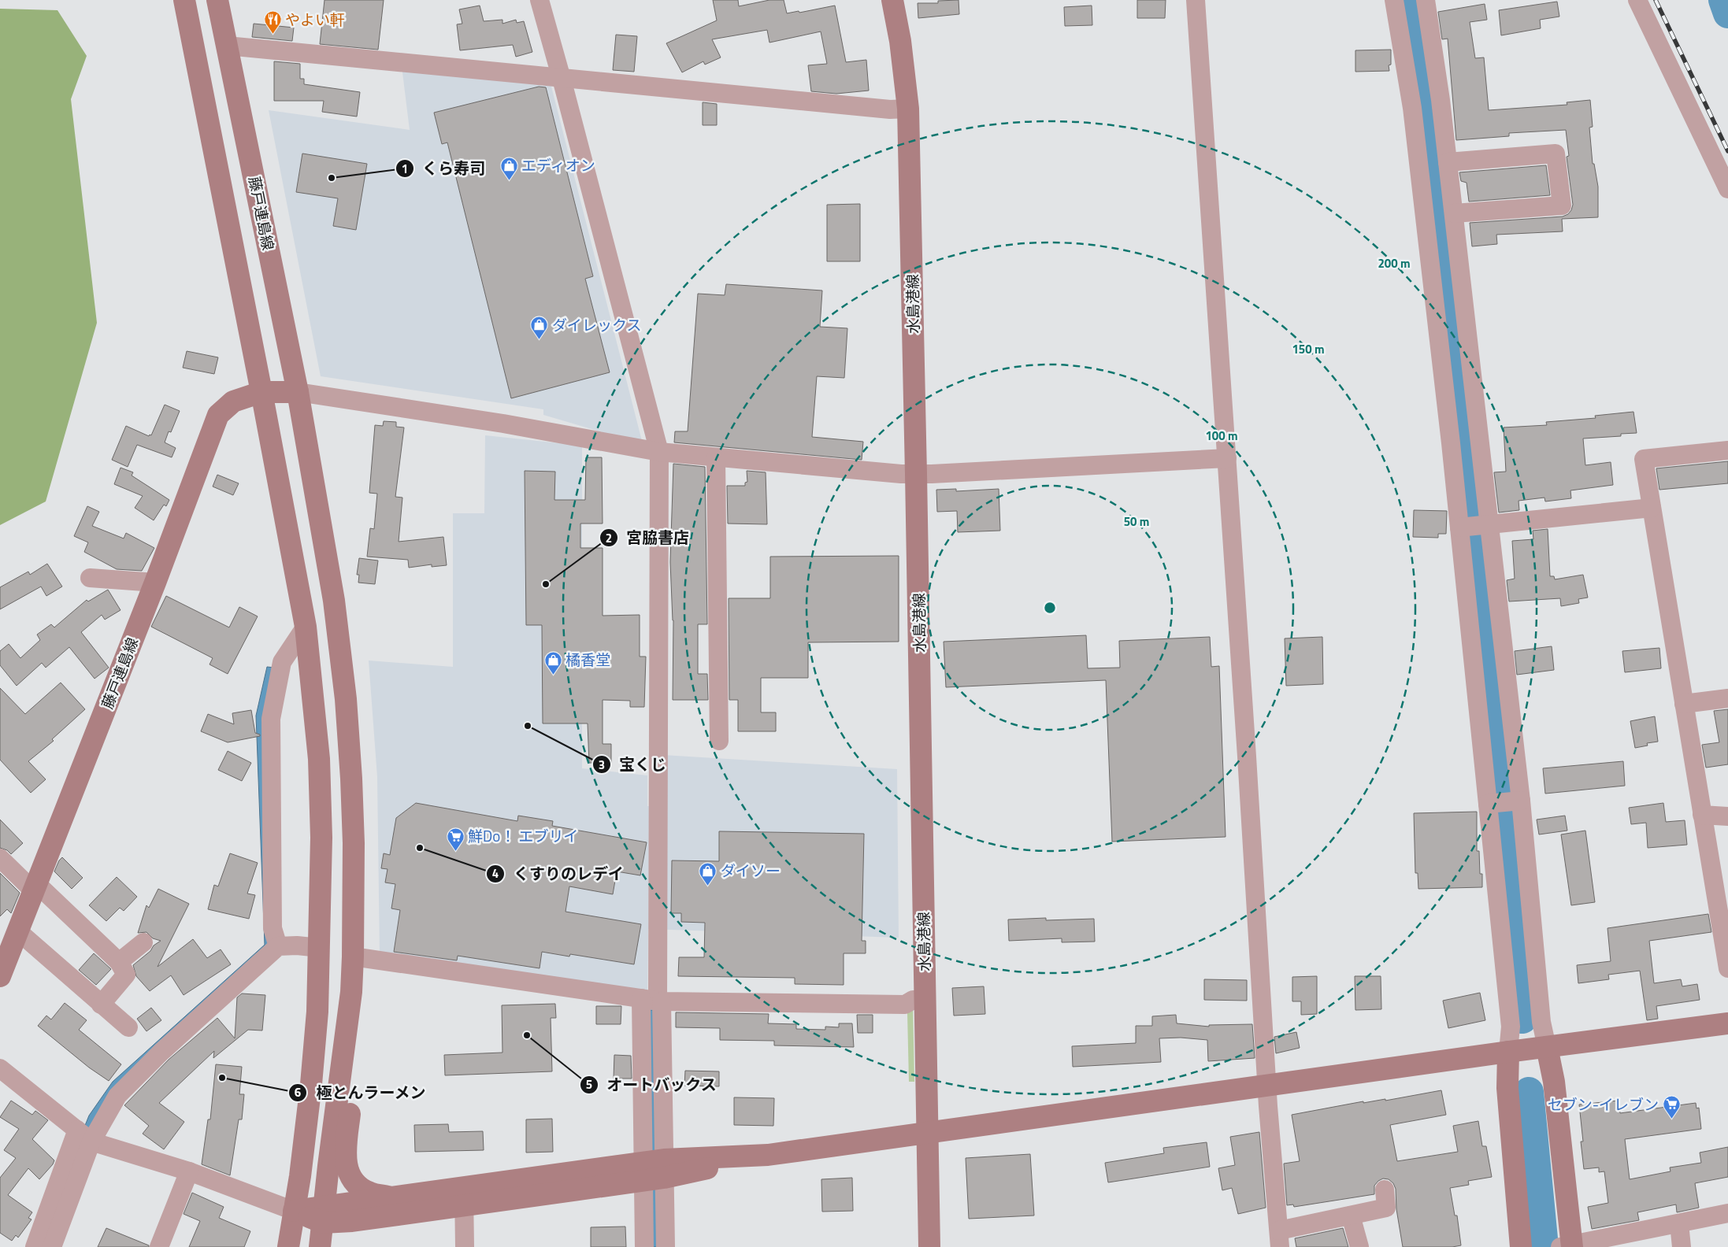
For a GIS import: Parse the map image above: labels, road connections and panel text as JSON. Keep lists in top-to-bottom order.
{
  "streets": {
    "street": ["藤戸連島線", "水島港線"]
  },
  "places": {
    "restaurant": ["やよい軒"],
    "other": [
      "くら寿司",
      "宮脇書店",
      "宝くじ",
      "くすりのレデイ",
      "オートバックス",
      "極とんラーメン"
    ],
    "shop": [
      "エディオン",
      "ダイレックス",
      "橘香堂",
      "ダイソー"
    ],
    "supermarket": ["鮮Do！ エブリイ", "セブン-イレブン"]
  },
  "rings": [
    "200 m",
    "150 m",
    "100 m",
    "50 m"
  ]
}
